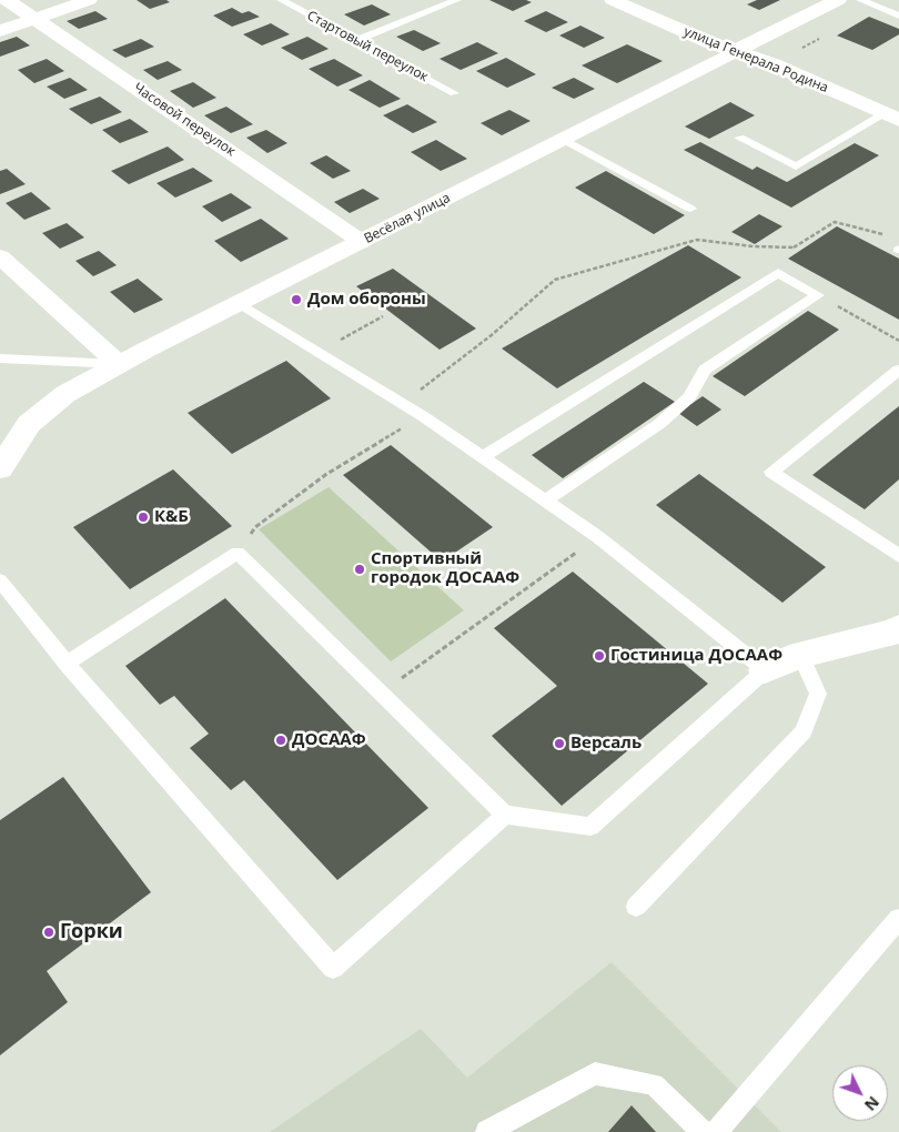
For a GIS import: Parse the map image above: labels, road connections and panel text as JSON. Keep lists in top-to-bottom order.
{
  "streets": {
    "street": ["улица Генерала Родина", "Часовой переулок", "Весёлая улица"],
    "lane": ["Стартовый переулок"]
  },
  "crossings": [
    ["улица Генерала Родина", "Весёлая улица"],
    ["Часовой переулок", "Весёлая улица"]
  ],
  "places": [
    "Дом обороны",
    "К&Б",
    "Спортивный городок ДОСААФ",
    "Гостиница ДОСААФ",
    "ДОСААФ",
    "Версаль",
    "Горки"
  ],
  "north": "bottom right"
}
